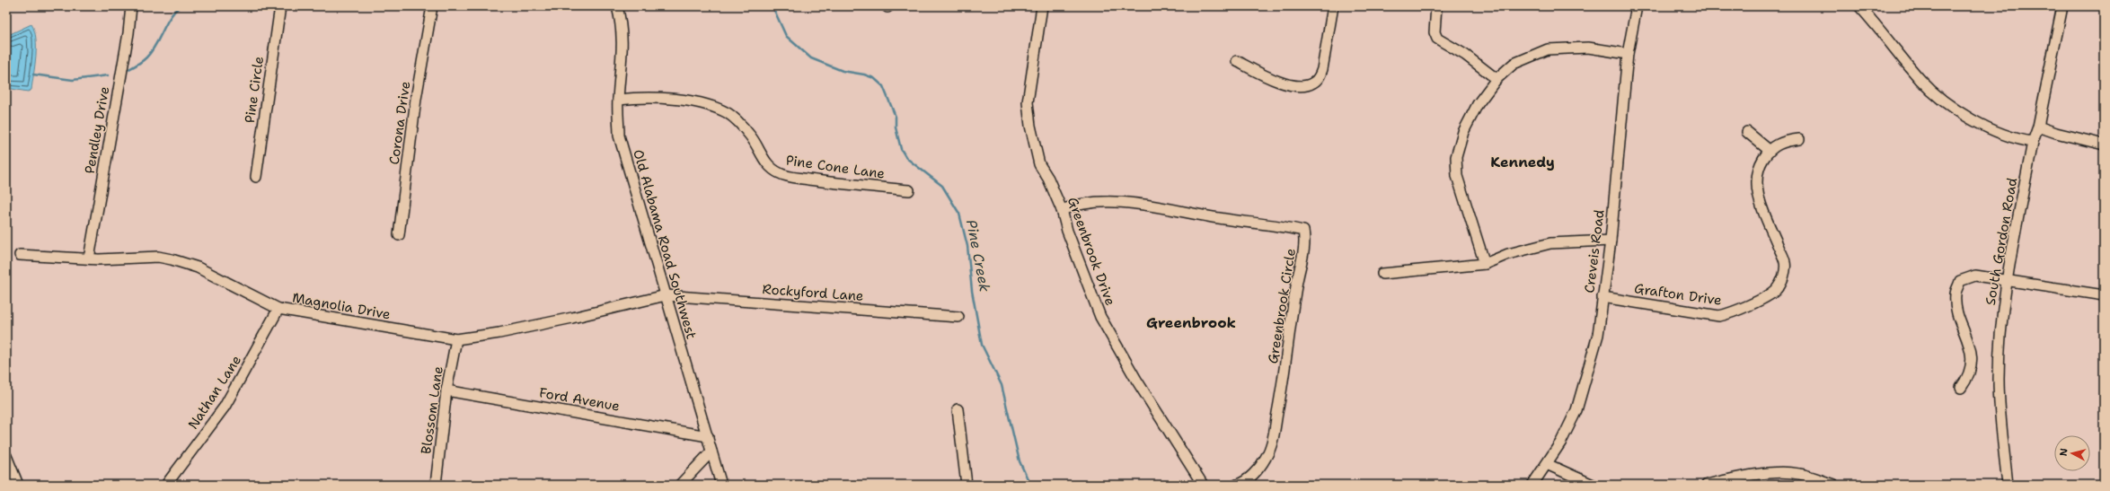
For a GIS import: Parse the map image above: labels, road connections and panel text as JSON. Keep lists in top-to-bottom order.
{
  "streets": {
    "street": [
      "Pine Circle",
      "Corona Drive",
      "Pendley Drive",
      "Pine Cone Lane",
      "South Gordon Road",
      "Old Alabama Road Southwest",
      "Greenbrook Drive",
      "Creveis Road",
      "Rockyford Lane",
      "Grafton Drive",
      "Magnolia Drive",
      "Greenbrook Circle",
      "Nathan Lane",
      "Ford Avenue",
      "Blossom Lane"
    ]
  },
  "crossings": [
    ["Pendley Drive", "Magnolia Drive"],
    ["Pine Cone Lane", "Old Alabama Road Southwest"],
    ["Old Alabama Road Southwest", "Rockyford Lane"],
    ["Old Alabama Road Southwest", "Magnolia Drive"],
    ["Old Alabama Road Southwest", "Ford Avenue"],
    ["Greenbrook Drive", "Greenbrook Circle"],
    ["Creveis Road", "Grafton Drive"],
    ["Rockyford Lane", "Magnolia Drive"],
    ["Magnolia Drive", "Nathan Lane"],
    ["Magnolia Drive", "Blossom Lane"],
    ["Ford Avenue", "Blossom Lane"]
  ],
  "districts": ["Kennedy", "Greenbrook"],
  "water": ["Pine Creek"],
  "north": "left"
}
